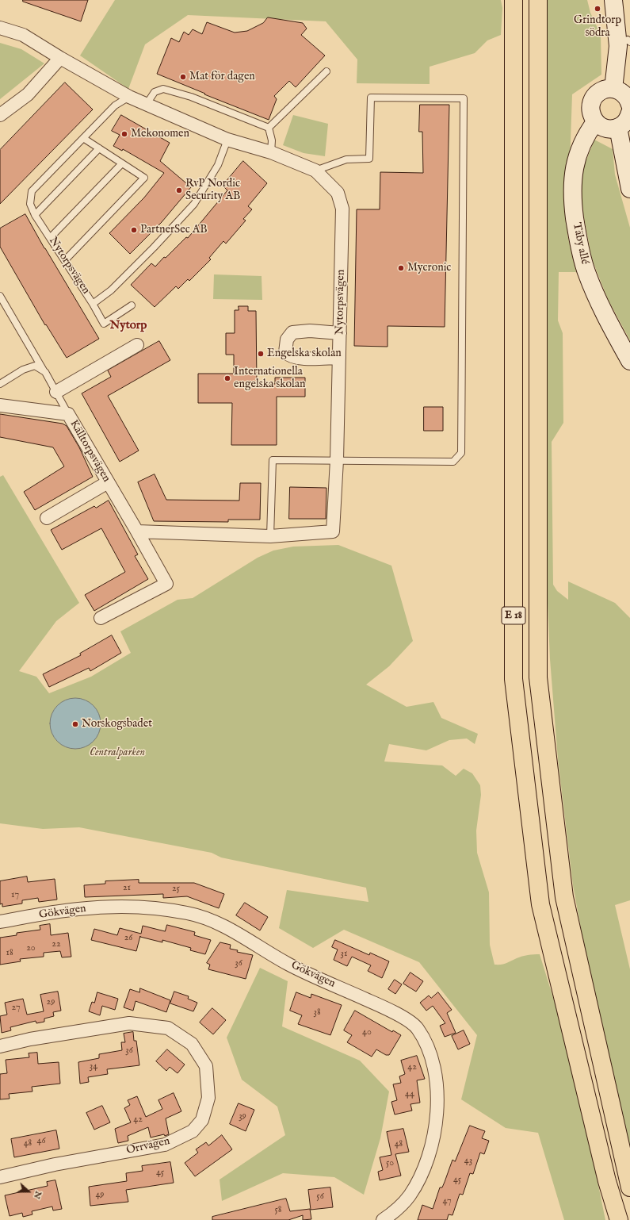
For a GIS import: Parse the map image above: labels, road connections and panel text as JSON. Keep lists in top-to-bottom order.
{
  "streets": {
    "highway": ["E 18"],
    "street": [
      "Täby allé",
      "Nytorpsvägen",
      "Källtorpsvägen",
      "Gökvägen",
      "Orrvägen"
    ]
  },
  "districts": ["Nytorp"],
  "parks": ["Centralparken"],
  "places": [
    "Grindtorp södra",
    "Mat för dagen",
    "Mekonomen",
    "RvP Nordic Security AB",
    "PartnerSec AB",
    "Mycronic",
    "Engelska skolan",
    "Internationella engelska skolan",
    "Norskogsbadet"
  ],
  "house_numbers": [
    "21",
    "25",
    "17",
    "26",
    "22",
    "20",
    "18",
    "31",
    "36",
    "29",
    "27",
    "38",
    "40",
    "36",
    "34",
    "42",
    "44",
    "39",
    "42",
    "46",
    "48",
    "48",
    "43",
    "50",
    "45",
    "45",
    "49",
    "56",
    "47",
    "58"
  ],
  "north": "right"
}
